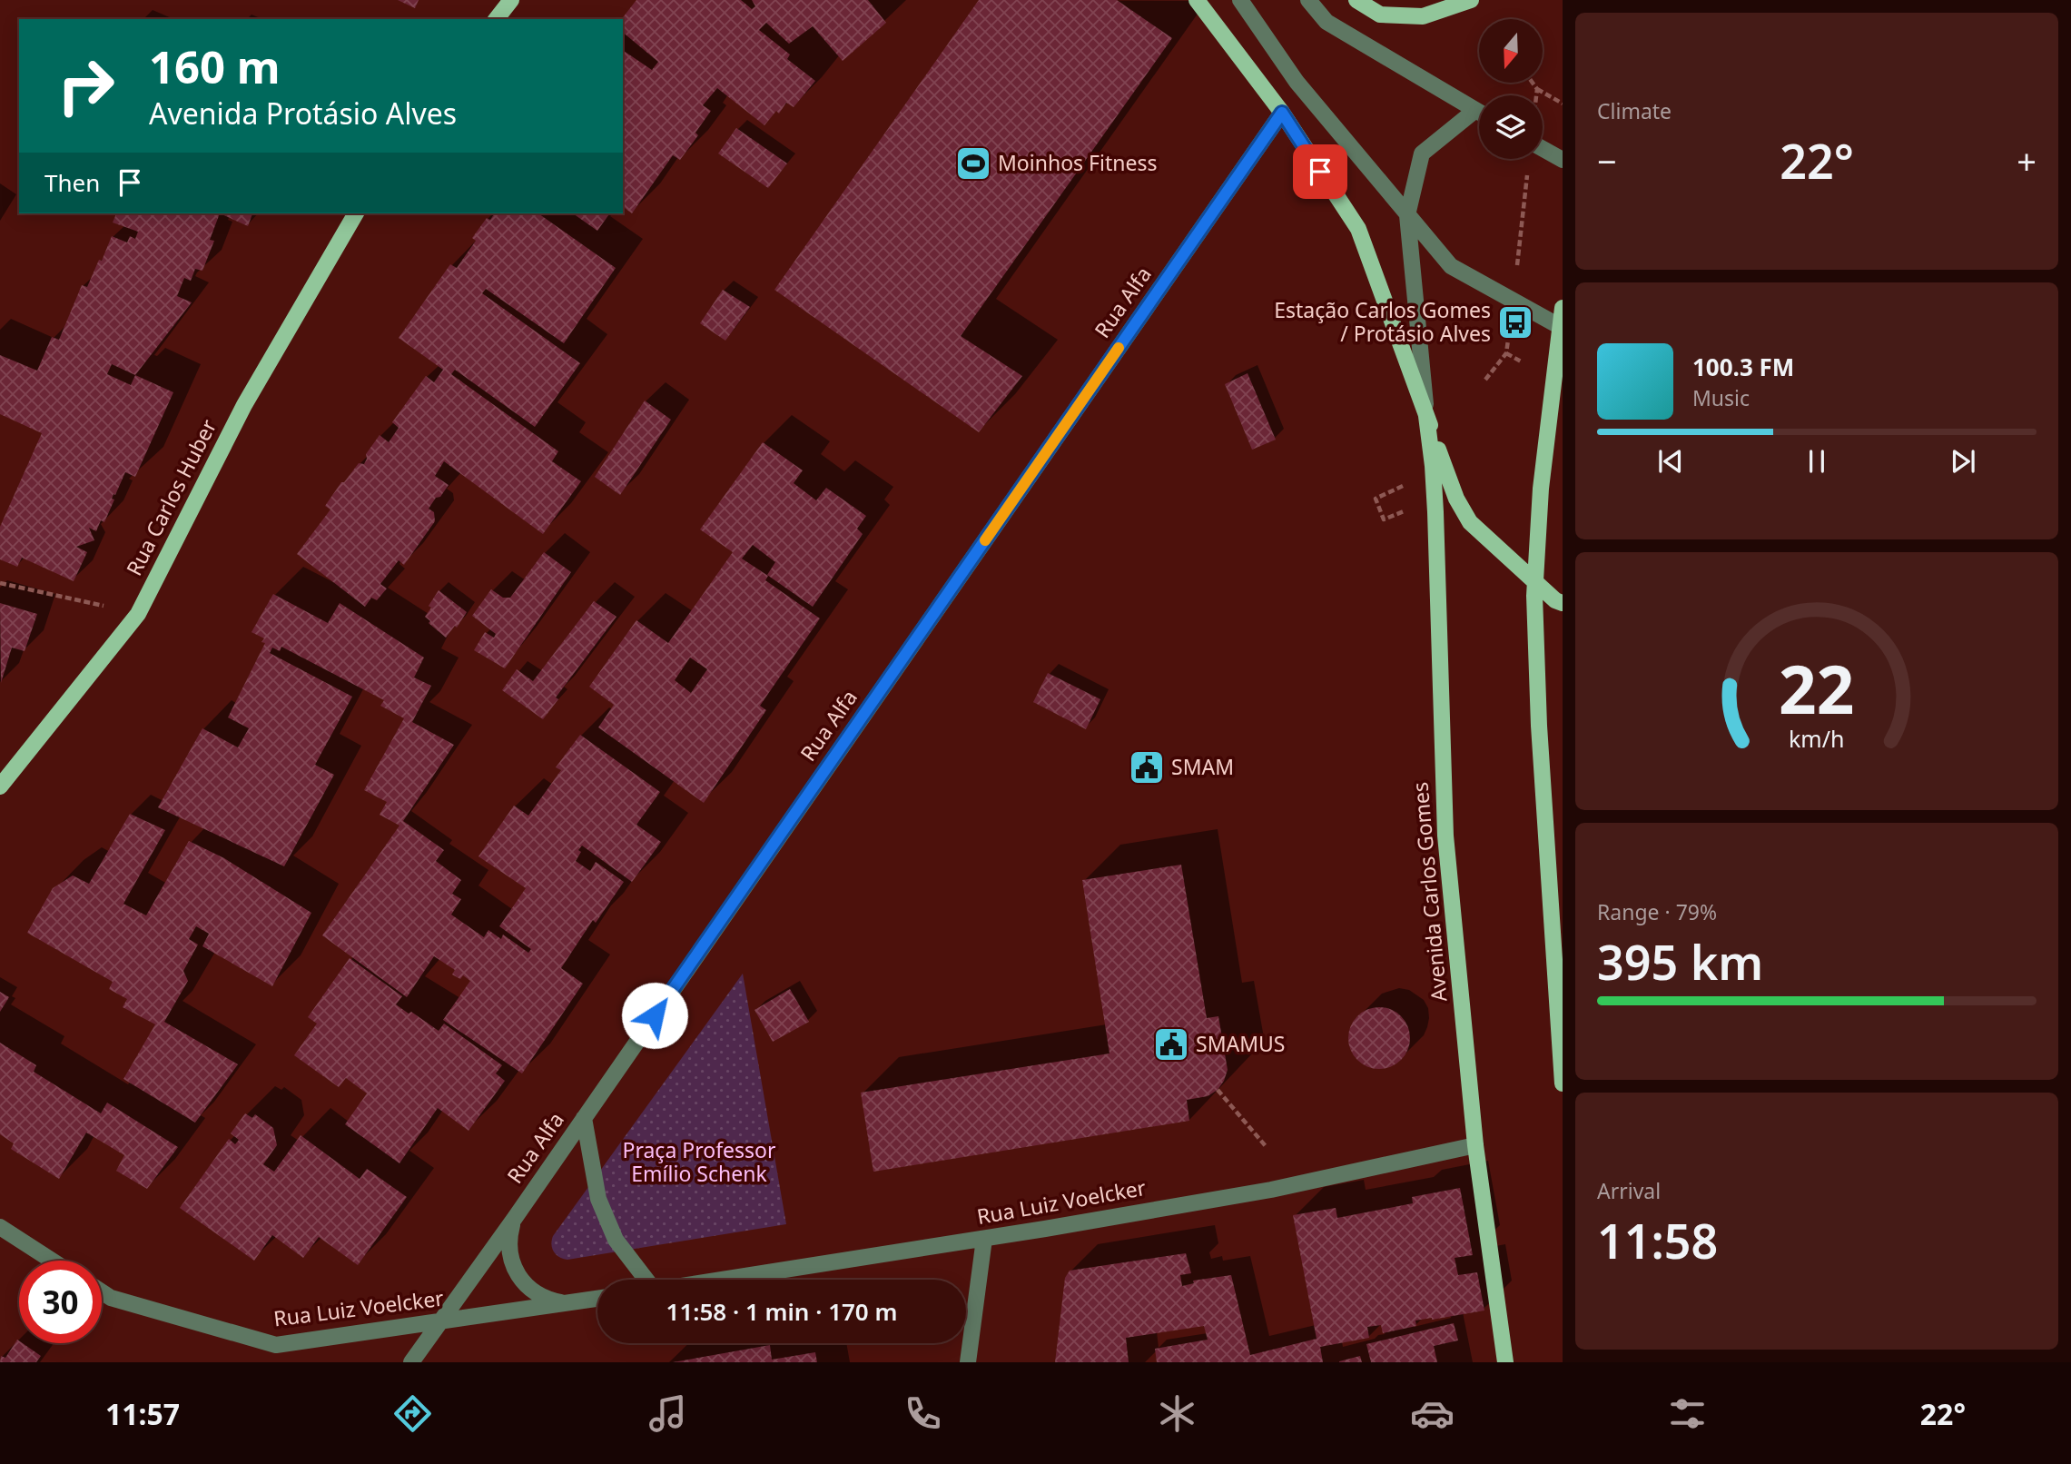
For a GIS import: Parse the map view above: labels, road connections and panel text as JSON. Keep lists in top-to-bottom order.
{
  "streets": {
    "main road": ["Rua Carlos Huber", "Avenida Carlos Gomes"],
    "street": ["Rua Alfa", "Rua Luiz Voelcker"]
  },
  "crossings": [
    ["Rua Alfa", "Rua Luiz Voelcker"],
    ["Avenida Carlos Gomes", "Rua Luiz Voelcker"]
  ],
  "parks": ["Praça Professor Emílio Schenk"],
  "places": {
    "sports": ["Moinhos Fitness"],
    "bus stop": ["Estação Carlos Gomes / Protásio Alves"],
    "public building": ["SMAM", "SMAMUS"]
  },
  "north": "bottom",
  "page": {
    "tile": [
      "Climate",
      ["Range · 79%", "395 km"],
      ["Arrival", "11:58"]
    ],
    "turn": ["160 m", "Avenida Protásio Alves"],
    "heat": ["−", "22°", "+"],
    "then": "Then",
    "song": ["100.3 FM", "Music"],
    "limit": "30",
    "trip": "11:58 · 1 min · 170 m",
    "tabs": ["11:57", "22°"],
    "gauge": ["22", "km/h"]
  }
}
